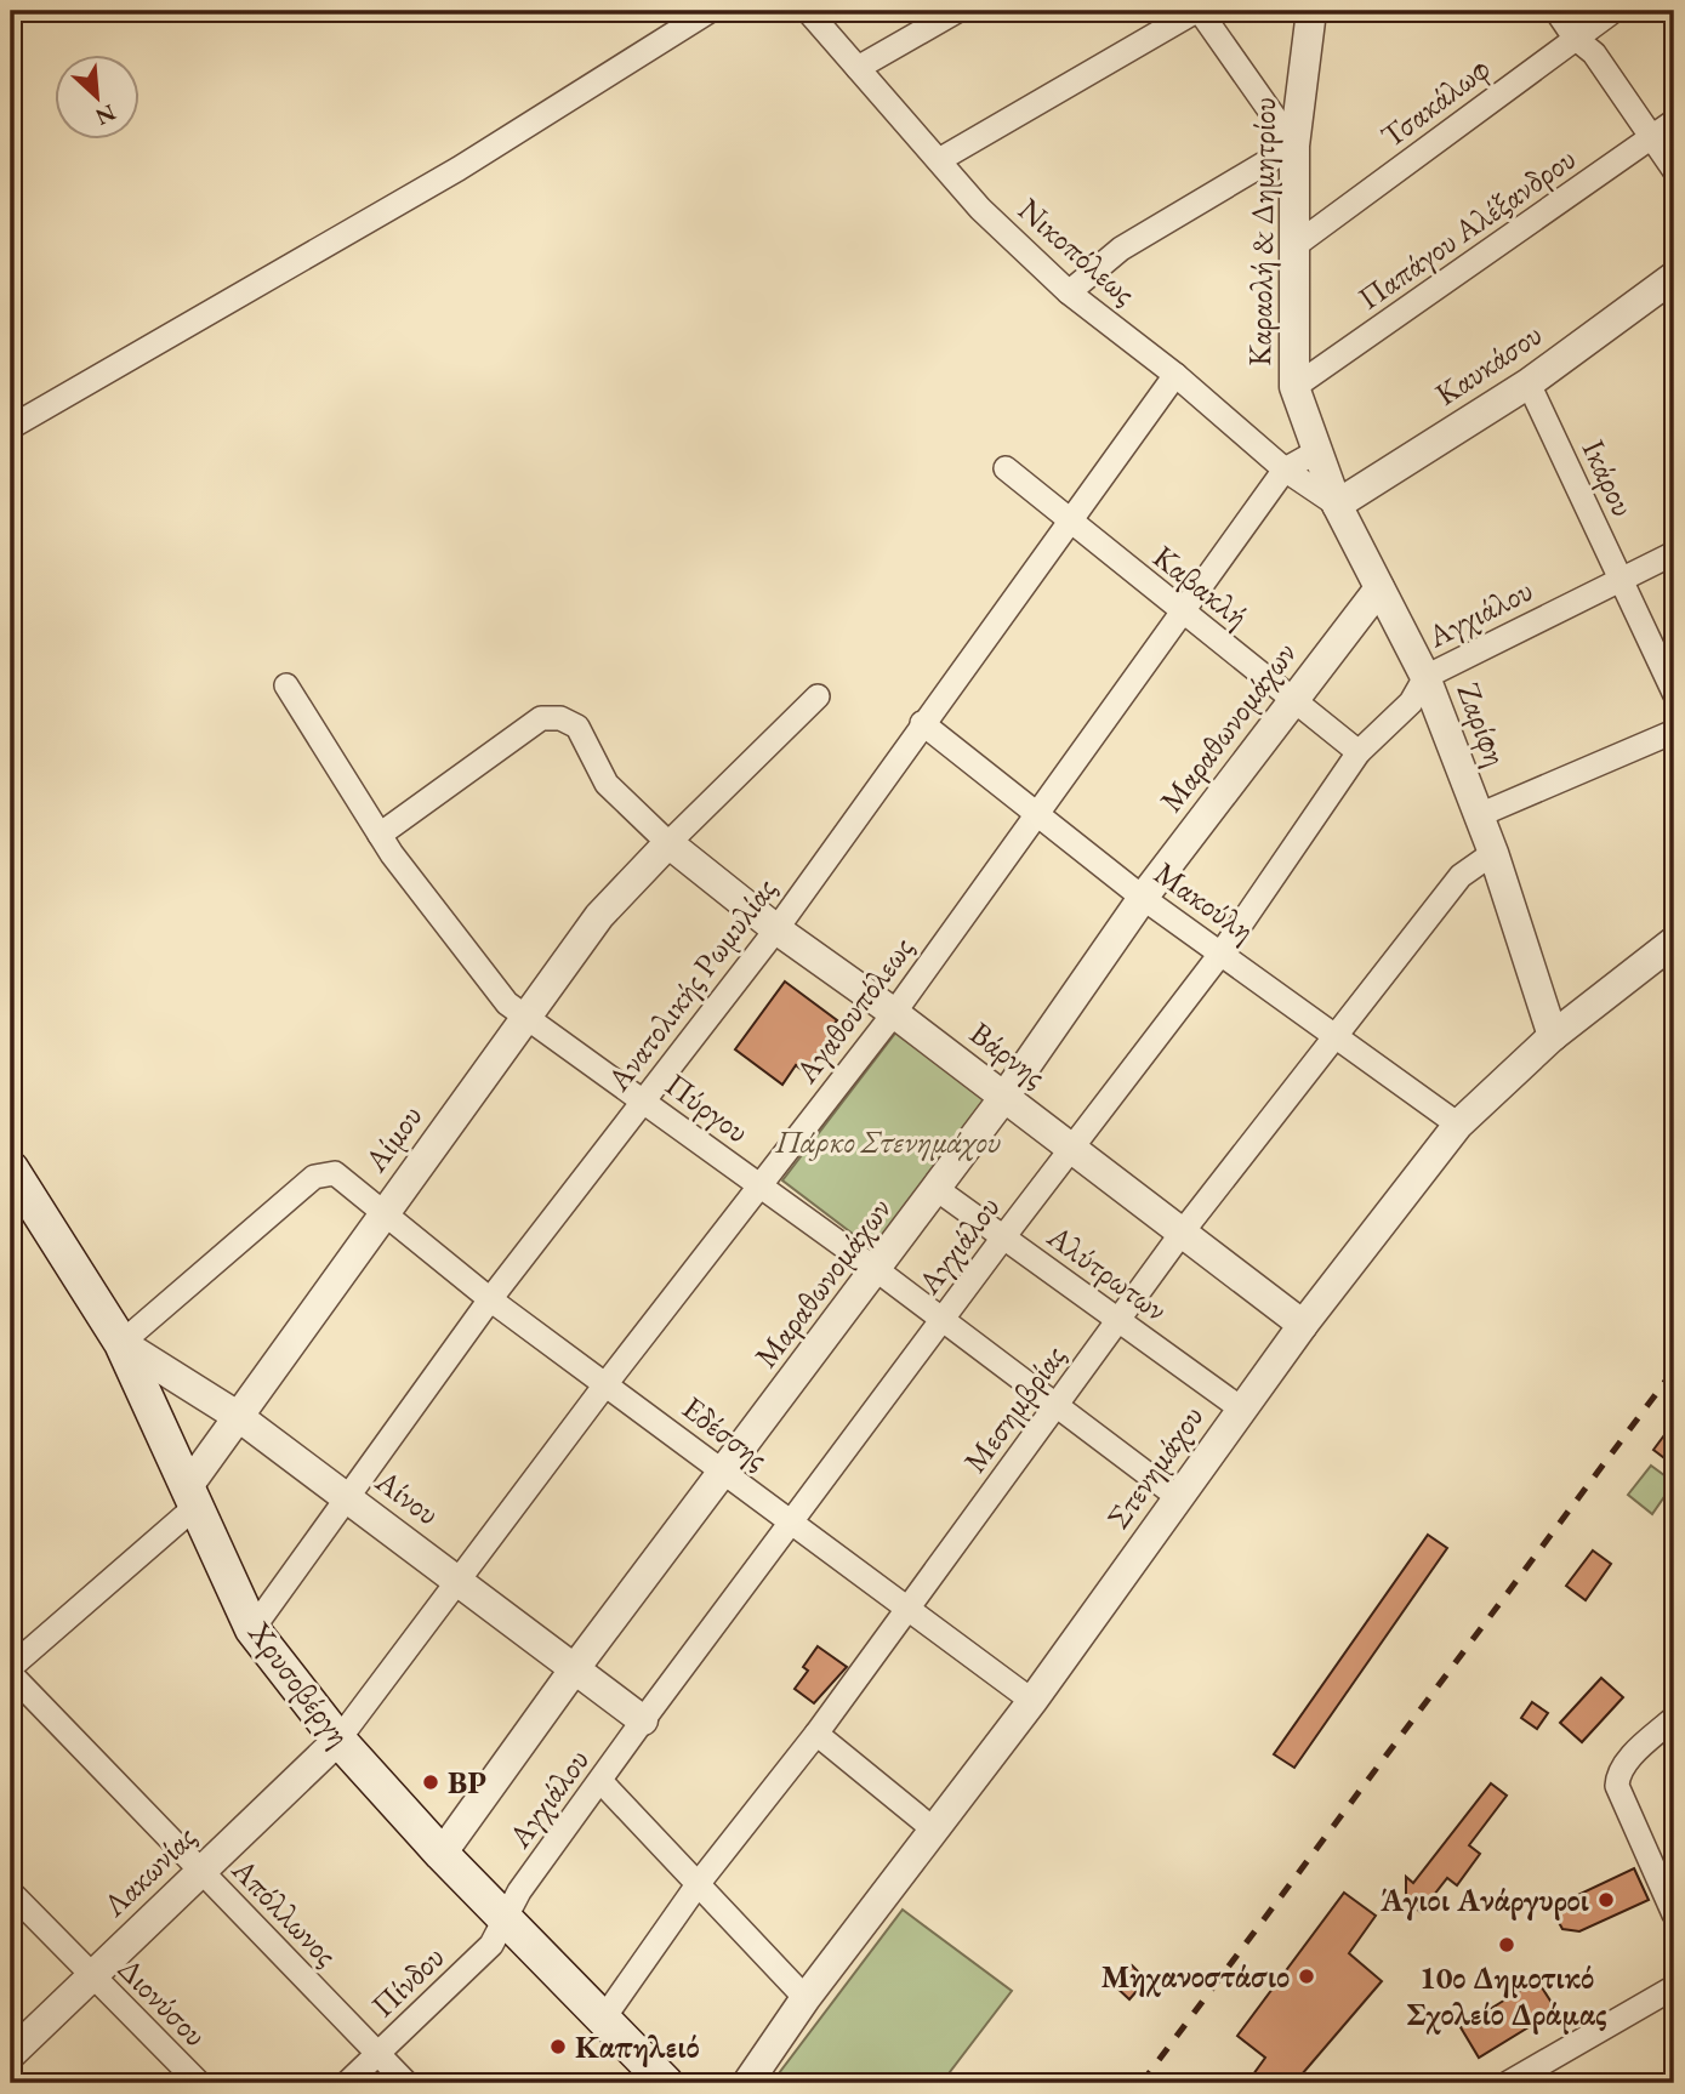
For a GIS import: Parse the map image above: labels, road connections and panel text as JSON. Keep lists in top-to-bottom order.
{
  "streets": {
    "main road": ["Χρυσοβέργη"],
    "street": [
      "Τσακάλωφ",
      "Παπάγου Αλέξανδρου",
      "Καραολή & Δημητρίου",
      "Νικοπόλεως",
      "Καυκάσου",
      "Ικάρου",
      "Καβακλή",
      "Αγχιάλου",
      "Ζαρίφη",
      "Μαραθωνομάχων",
      "Μακούλη",
      "Ανατολικής Ρωμυλίας",
      "Αγαθουπόλεως",
      "Βάρνης",
      "Πύργου",
      "Αίμου",
      "Αλύτρωτων",
      "Μεσημβρίας",
      "Εδέσσης",
      "Στενημάχου",
      "Αίνου",
      "Λακωνίας",
      "Απόλλωνος",
      "Πίνδου",
      "Διονύσου"
    ]
  },
  "crossings": [
    ["Τσακάλωφ", "Καραολή & Δημητρίου"],
    ["Παπάγου Αλέξανδρου", "Καραολή & Δημητρίου"],
    ["Καραολή & Δημητρίου", "Ζαρίφη"],
    ["Νικοπόλεως", "Καυκάσου"],
    ["Νικοπόλεως", "Ζαρίφη"],
    ["Νικοπόλεως", "Ανατολικής Ρωμυλίας"],
    ["Νικοπόλεως", "Αγαθουπόλεως"],
    ["Καυκάσου", "Ικάρου"],
    ["Καυκάσου", "Ζαρίφη"],
    ["Ικάρου", "Αγχιάλου"],
    ["Καβακλή", "Αγχιάλου"],
    ["Καβακλή", "Μαραθωνομάχων"],
    ["Καβακλή", "Ανατολικής Ρωμυλίας"],
    ["Καβακλή", "Αγαθουπόλεως"],
    ["Αγχιάλου", "Ζαρίφη"],
    ["Αγχιάλου", "Μακούλη"],
    ["Αγχιάλου", "Βάρνης"],
    ["Αγχιάλου", "Πύργου"],
    ["Αγχιάλου", "Αλύτρωτων"],
    ["Αγχιάλου", "Εδέσσης"],
    ["Αγχιάλου", "Αίνου"],
    ["Αγχιάλου", "Χρυσοβέργη"],
    ["Αγχιάλου", "Πίνδου"],
    ["Ζαρίφη", "Μαραθωνομάχων"],
    ["Ζαρίφη", "Μεσημβρίας"],
    ["Ζαρίφη", "Στενημάχου"],
    ["Μαραθωνομάχων", "Μακούλη"],
    ["Μαραθωνομάχων", "Βάρνης"],
    ["Μαραθωνομάχων", "Πύργου"],
    ["Μαραθωνομάχων", "Αλύτρωτων"],
    ["Μαραθωνομάχων", "Εδέσσης"],
    ["Μαραθωνομάχων", "Αίνου"],
    ["Μαραθωνομάχων", "Χρυσοβέργη"],
    ["Μακούλη", "Ανατολικής Ρωμυλίας"],
    ["Μακούλη", "Αγαθουπόλεως"],
    ["Μακούλη", "Μεσημβρίας"],
    ["Μακούλη", "Στενημάχου"],
    ["Ανατολικής Ρωμυλίας", "Βάρνης"],
    ["Ανατολικής Ρωμυλίας", "Πύργου"],
    ["Ανατολικής Ρωμυλίας", "Εδέσσης"],
    ["Ανατολικής Ρωμυλίας", "Αίνου"],
    ["Ανατολικής Ρωμυλίας", "Χρυσοβέργη"],
    ["Αγαθουπόλεως", "Βάρνης"],
    ["Αγαθουπόλεως", "Πύργου"],
    ["Αγαθουπόλεως", "Εδέσσης"],
    ["Αγαθουπόλεως", "Αίνου"],
    ["Αγαθουπόλεως", "Χρυσοβέργη"],
    ["Αγαθουπόλεως", "Λακωνίας"],
    ["Βάρνης", "Αίμου"],
    ["Βάρνης", "Μεσημβρίας"],
    ["Βάρνης", "Στενημάχου"],
    ["Πύργου", "Αίμου"],
    ["Πύργου", "Μεσημβρίας"],
    ["Πύργου", "Στενημάχου"],
    ["Αίμου", "Εδέσσης"],
    ["Αίμου", "Αίνου"],
    ["Αίμου", "Χρυσοβέργη"],
    ["Αλύτρωτων", "Μεσημβρίας"],
    ["Αλύτρωτων", "Στενημάχου"],
    ["Μεσημβρίας", "Εδέσσης"],
    ["Μεσημβρίας", "Χρυσοβέργη"],
    ["Εδέσσης", "Στενημάχου"],
    ["Εδέσσης", "Αίνου"],
    ["Εδέσσης", "Χρυσοβέργη"],
    ["Αίνου", "Χρυσοβέργη"],
    ["Χρυσοβέργη", "Λακωνίας"],
    ["Χρυσοβέργη", "Πίνδου"],
    ["Λακωνίας", "Απόλλωνος"],
    ["Λακωνίας", "Διονύσου"],
    ["Απόλλωνος", "Πίνδου"]
  ],
  "parks": ["Πάρκο Στενημάχου"],
  "places": [
    "BP",
    "Άγιοι Ανάργυροι",
    "10ο Δημοτικό Σχολείο Δράμας",
    "Μηχανοστάσιο",
    "Καπηλειό"
  ],
  "north": "bottom right"
}
